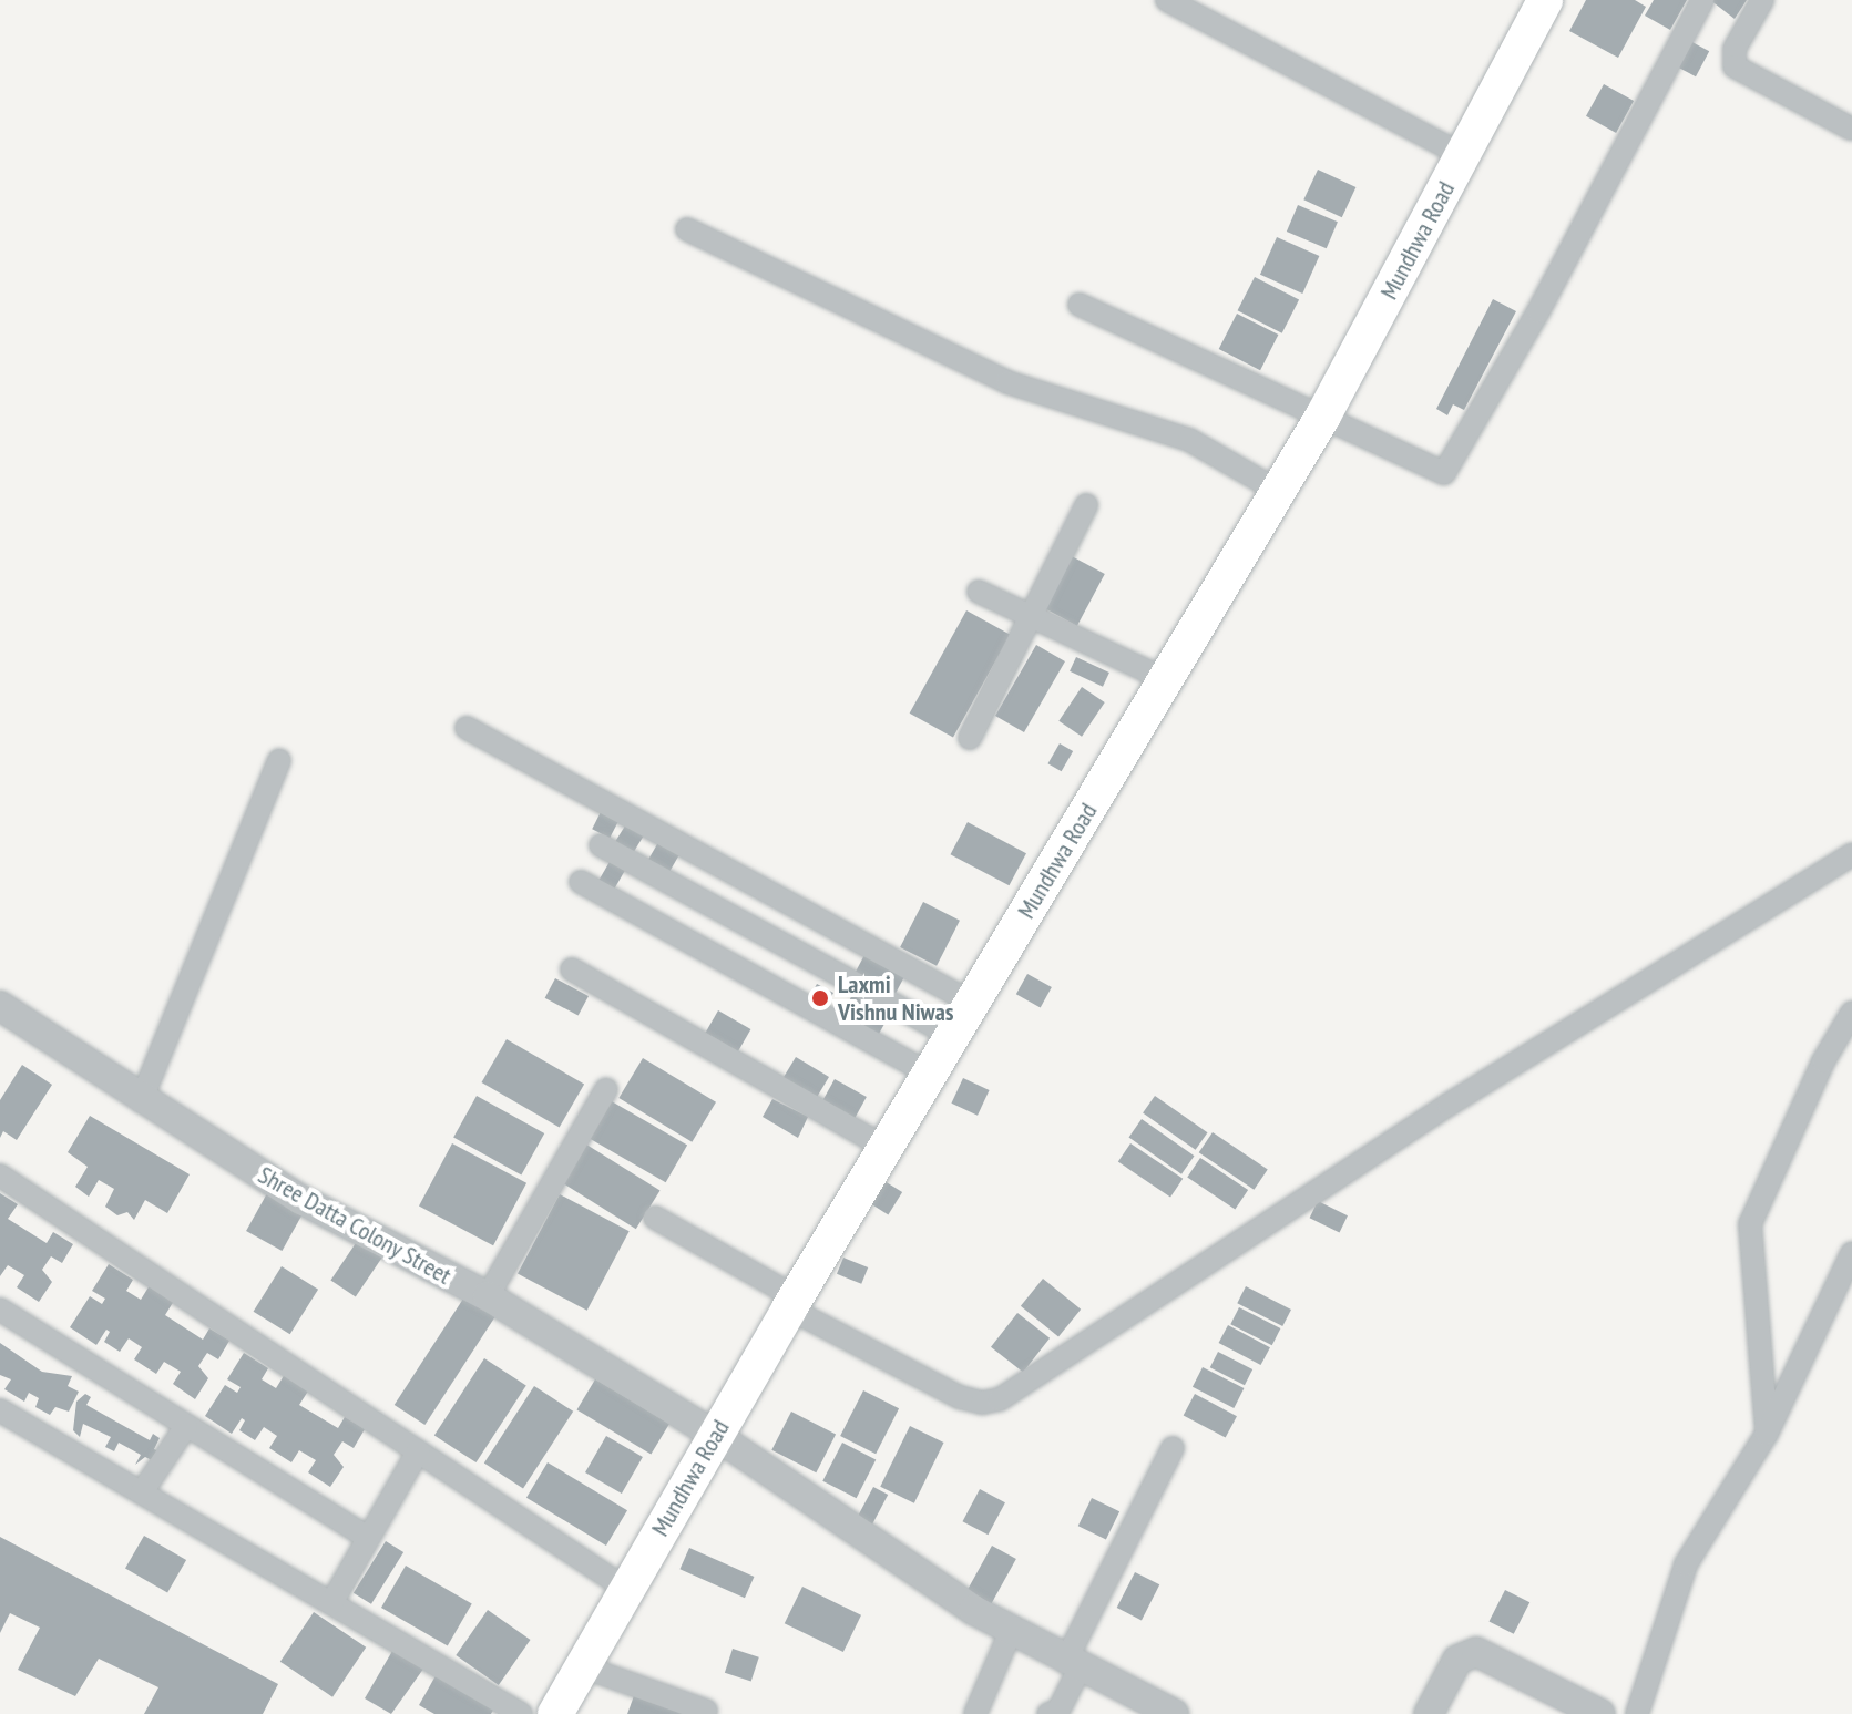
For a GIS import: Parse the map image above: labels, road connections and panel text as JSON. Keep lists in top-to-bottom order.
{
  "streets": {
    "main road": ["Mundhwa Road"],
    "street": ["Shree Datta Colony Street"]
  },
  "crossings": [
    ["Mundhwa Road", "Shree Datta Colony Street"]
  ],
  "places": ["Laxmi Vishnu Niwas"]
}
